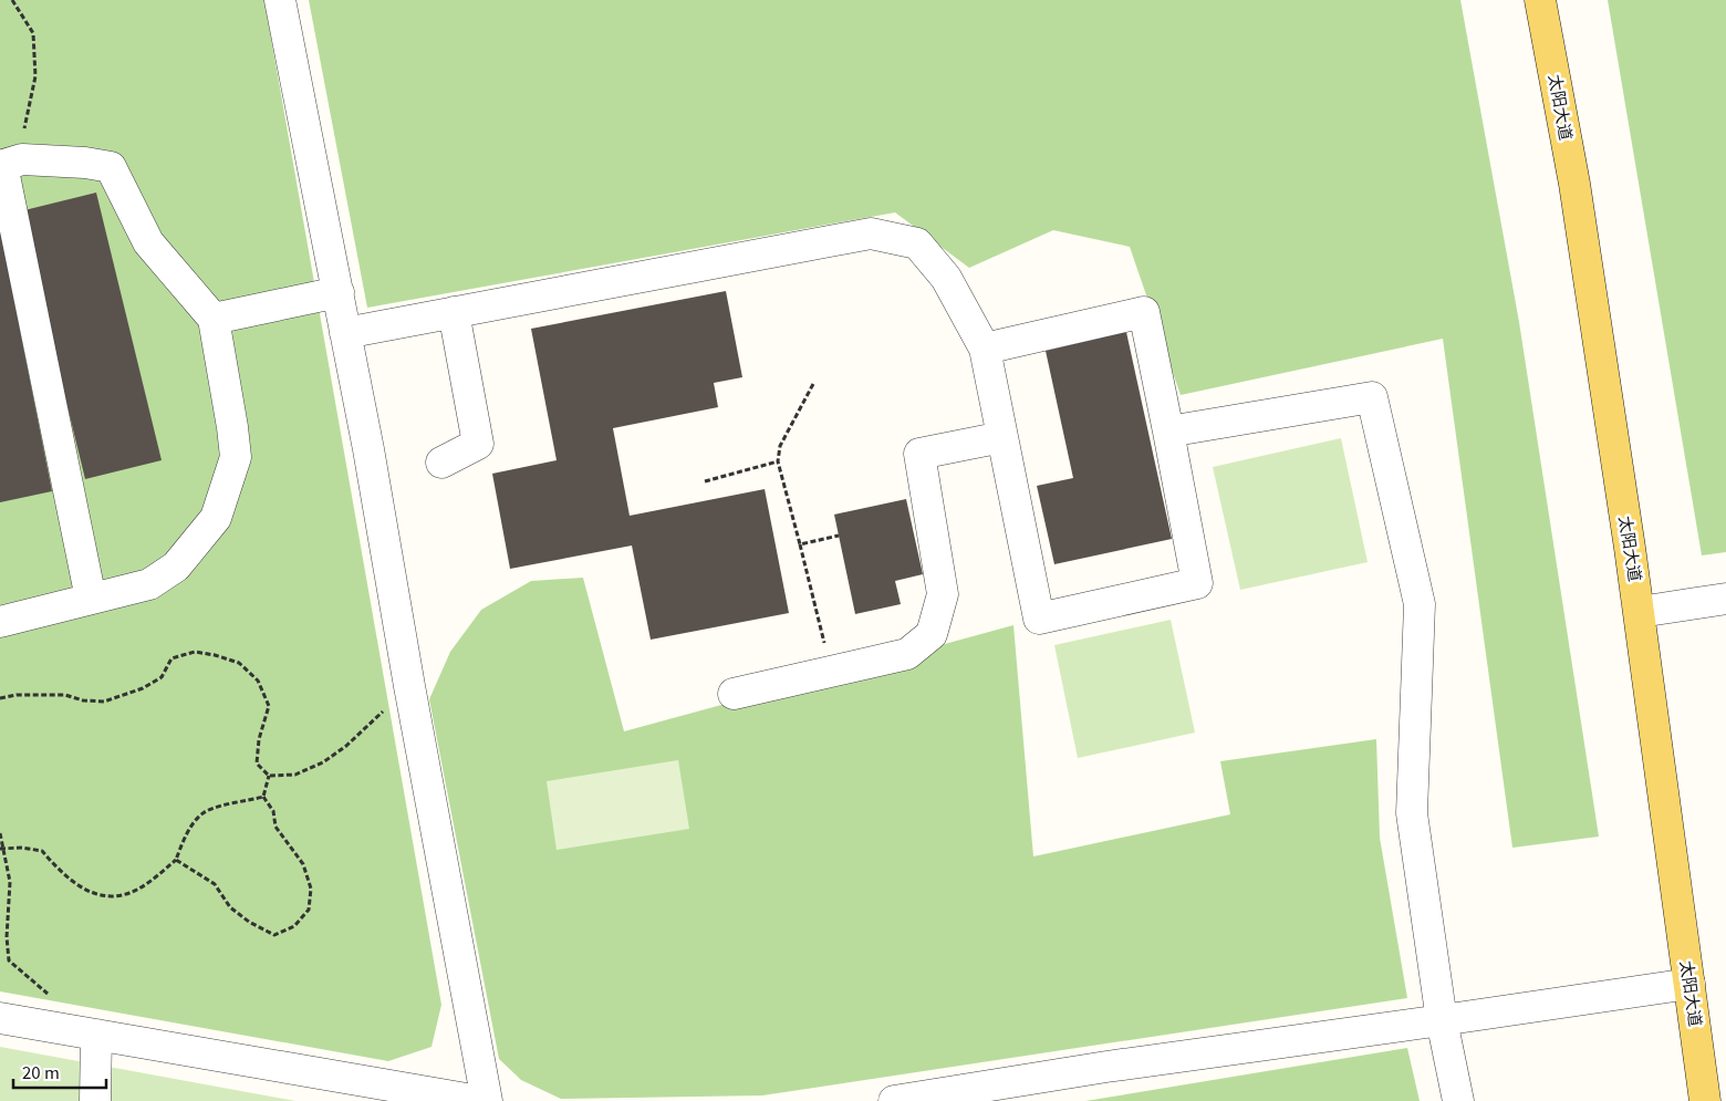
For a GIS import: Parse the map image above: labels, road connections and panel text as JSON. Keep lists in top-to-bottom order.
{
  "streets": {
    "main road": ["太阳大道"]
  },
  "scale_bar": "20 m"
}
